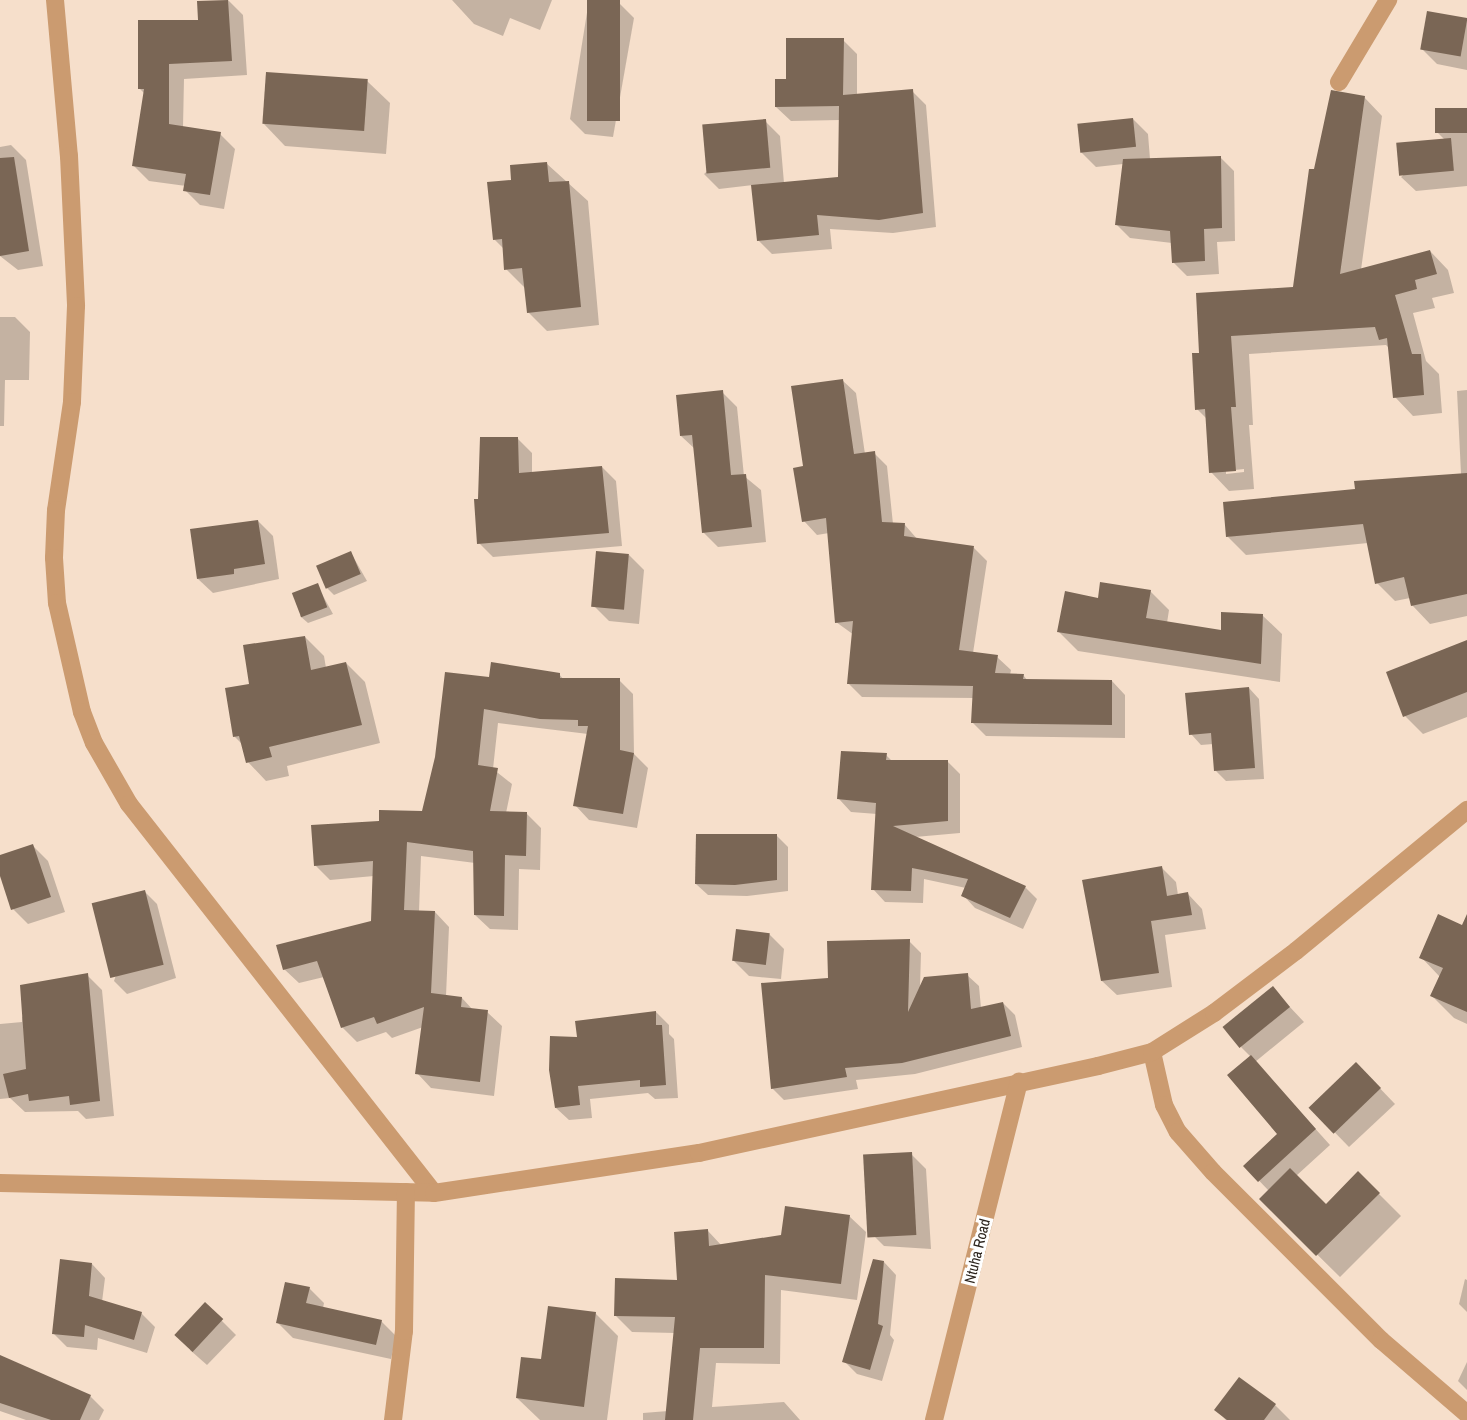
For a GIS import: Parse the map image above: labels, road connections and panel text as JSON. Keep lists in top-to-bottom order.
{
  "streets": {
    "street": ["Ntuha Road"]
  }
}
